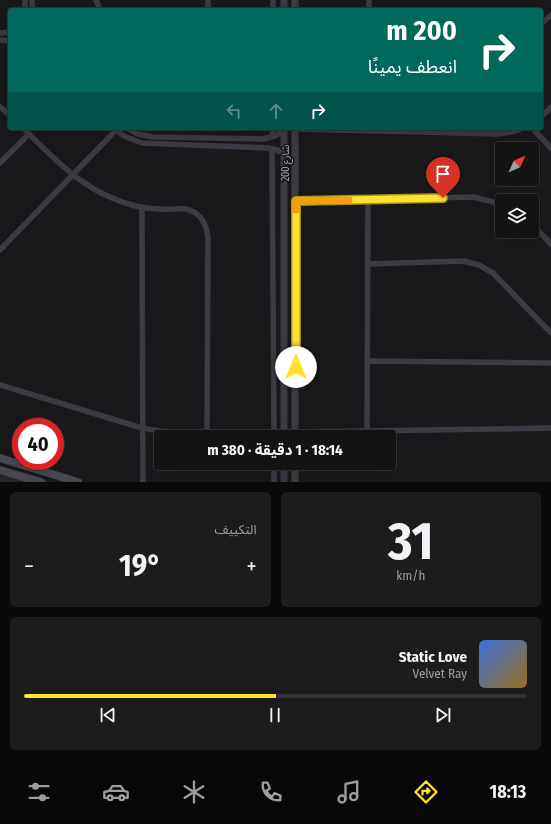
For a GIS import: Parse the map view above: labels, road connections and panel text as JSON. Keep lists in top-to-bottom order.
{
  "streets": {
    "street": ["شارع 200"]
  },
  "north": "top right",
  "page": {
    "turn": ["200 m", "انعطف يمينًا"],
    "limit": "40",
    "trip": "18:14 · 1 دقيقة · 380 m",
    "tile": [
      ["31", "km/h"],
      "التكييف"
    ],
    "heat": ["−", "19°", "+"],
    "song": ["Static Love", "Velvet Ray"],
    "tabs": "18:13"
  }
}
